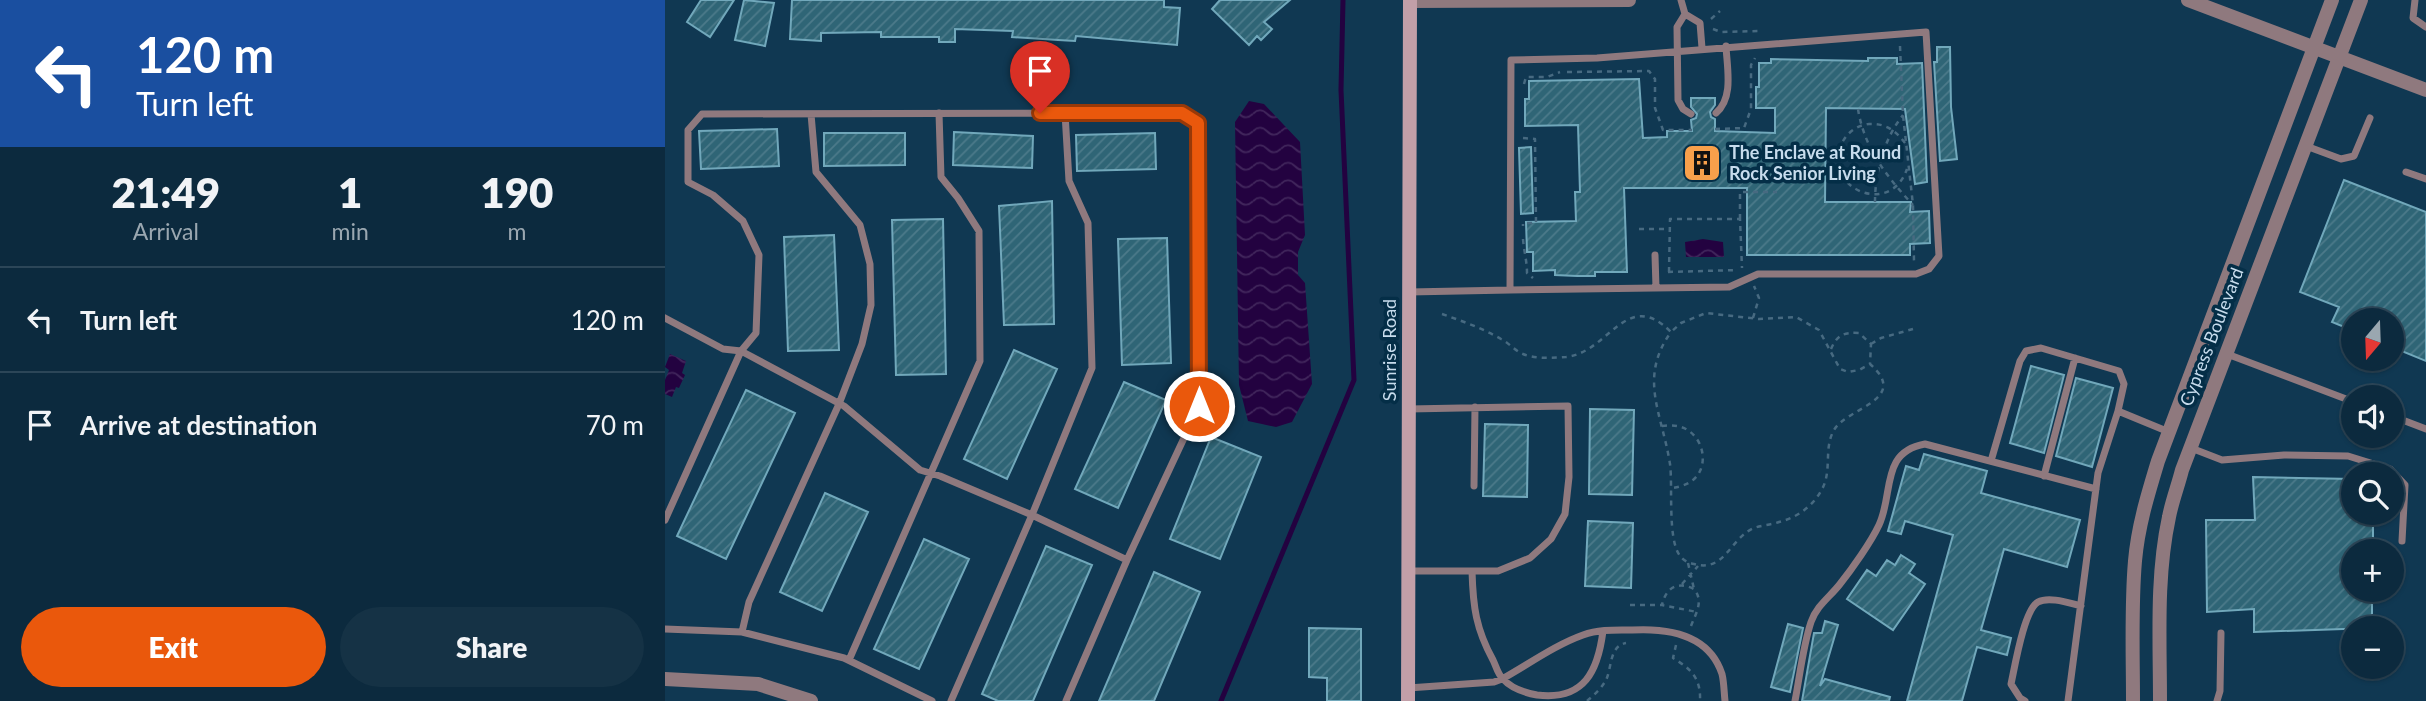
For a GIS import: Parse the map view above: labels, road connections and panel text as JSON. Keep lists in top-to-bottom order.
{
  "streets": {
    "main road": ["Sunrise Road"],
    "street": ["Cypress Boulevard"]
  },
  "places": {
    "building": ["The Enclave at Round Rock Senior Living"]
  },
  "north": "bottom",
  "page": {
    "turn": ["120 m", "Turn left"],
    "eta": [
      "21:49",
      "Arrival",
      "1",
      "min",
      "190",
      "m"
    ],
    "list": [
      {
        "name": "Turn left",
        "value": "120 m"
      },
      {
        "name": "Arrive at destination",
        "value": "70 m"
      }
    ],
    "map_buttons": ["+", "−"],
    "buttons": ["Exit", "Share"]
  }
}
